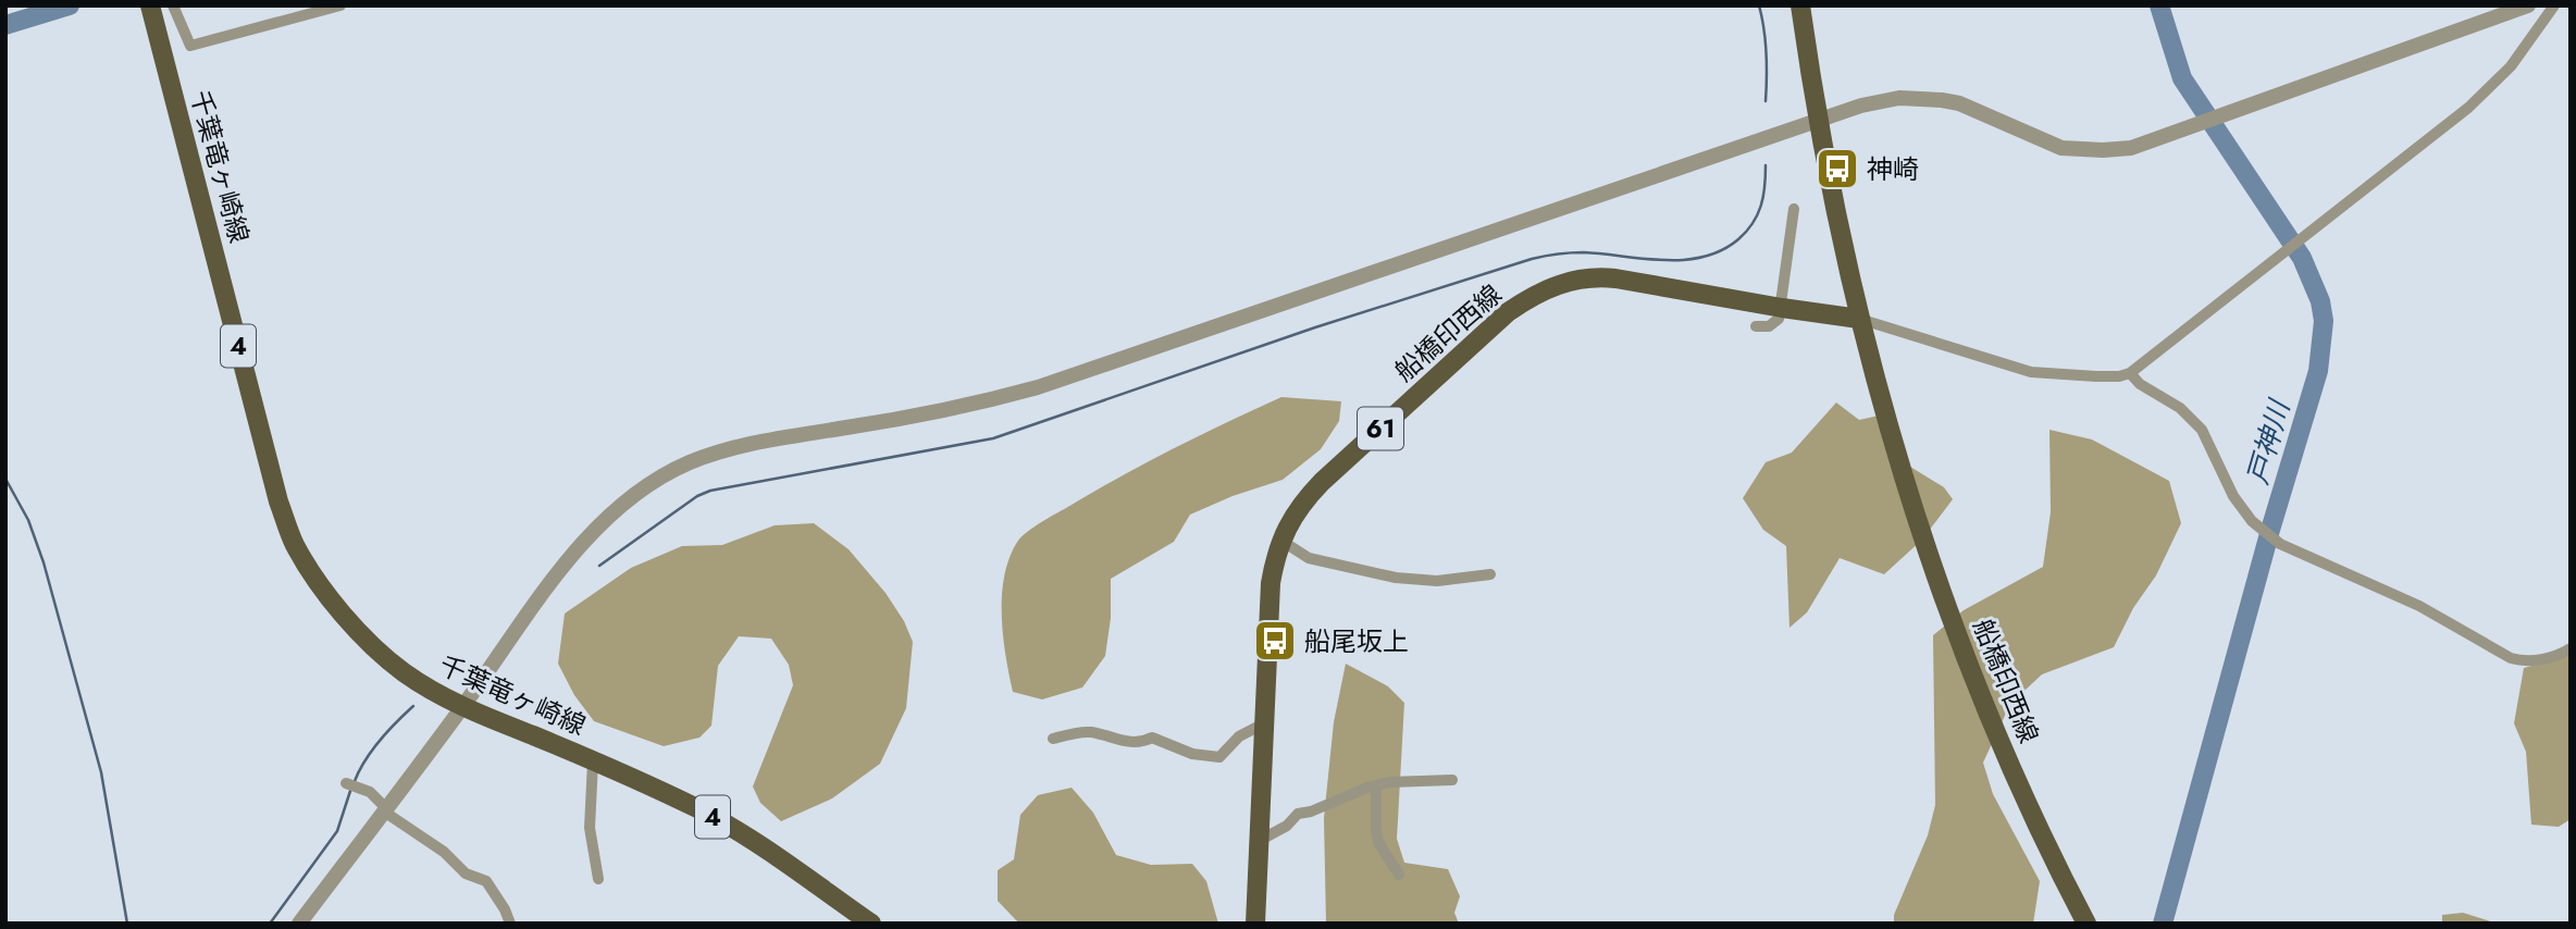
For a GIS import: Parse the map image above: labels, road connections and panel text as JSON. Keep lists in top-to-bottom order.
{
  "streets": {
    "main road": [
      "千葉竜ヶ崎線",
      "船橋印西線",
      "4",
      "61"
    ]
  },
  "water": ["戸神川"],
  "places": {
    "bus stop": ["神崎", "船尾坂上"]
  }
}
